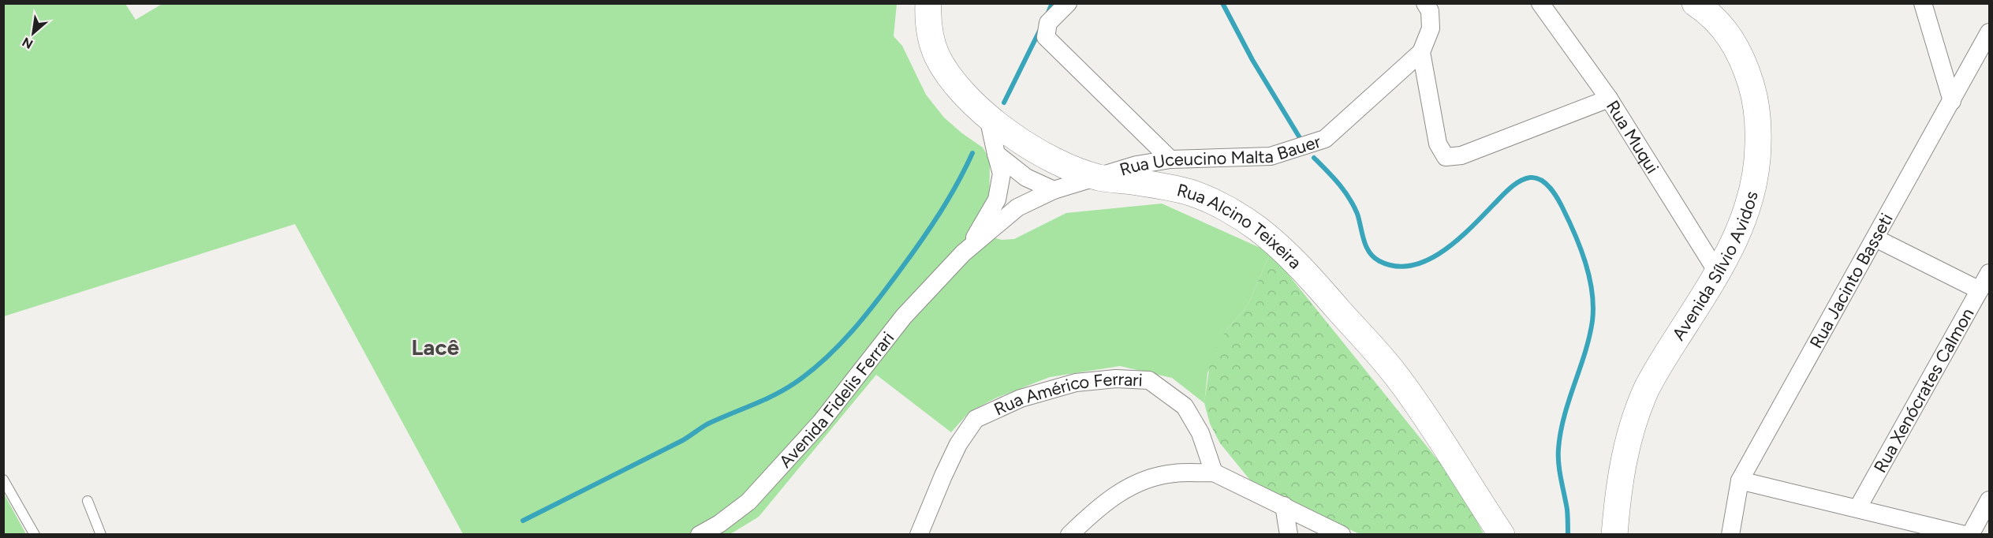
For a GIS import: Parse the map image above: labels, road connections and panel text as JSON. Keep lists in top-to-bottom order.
{
  "streets": {
    "main road": ["Rua Alcino Teixeira", "Avenida Sílvio Avidos"],
    "street": [
      "Rua Muqui",
      "Rua Uceucino Malta Bauer",
      "Rua Jacinto Basseti",
      "Rua Xenócrates Calmon",
      "Rua Américo Ferrari",
      "Avenida Fidelis Ferrari"
    ]
  },
  "crossings": [
    ["Rua Muqui", "Avenida Sílvio Avidos"],
    ["Rua Uceucino Malta Bauer", "Rua Alcino Teixeira"],
    ["Rua Uceucino Malta Bauer", "Avenida Fidelis Ferrari"],
    ["Rua Alcino Teixeira", "Avenida Fidelis Ferrari"]
  ],
  "districts": ["Lacê"],
  "north": "bottom left"
}
